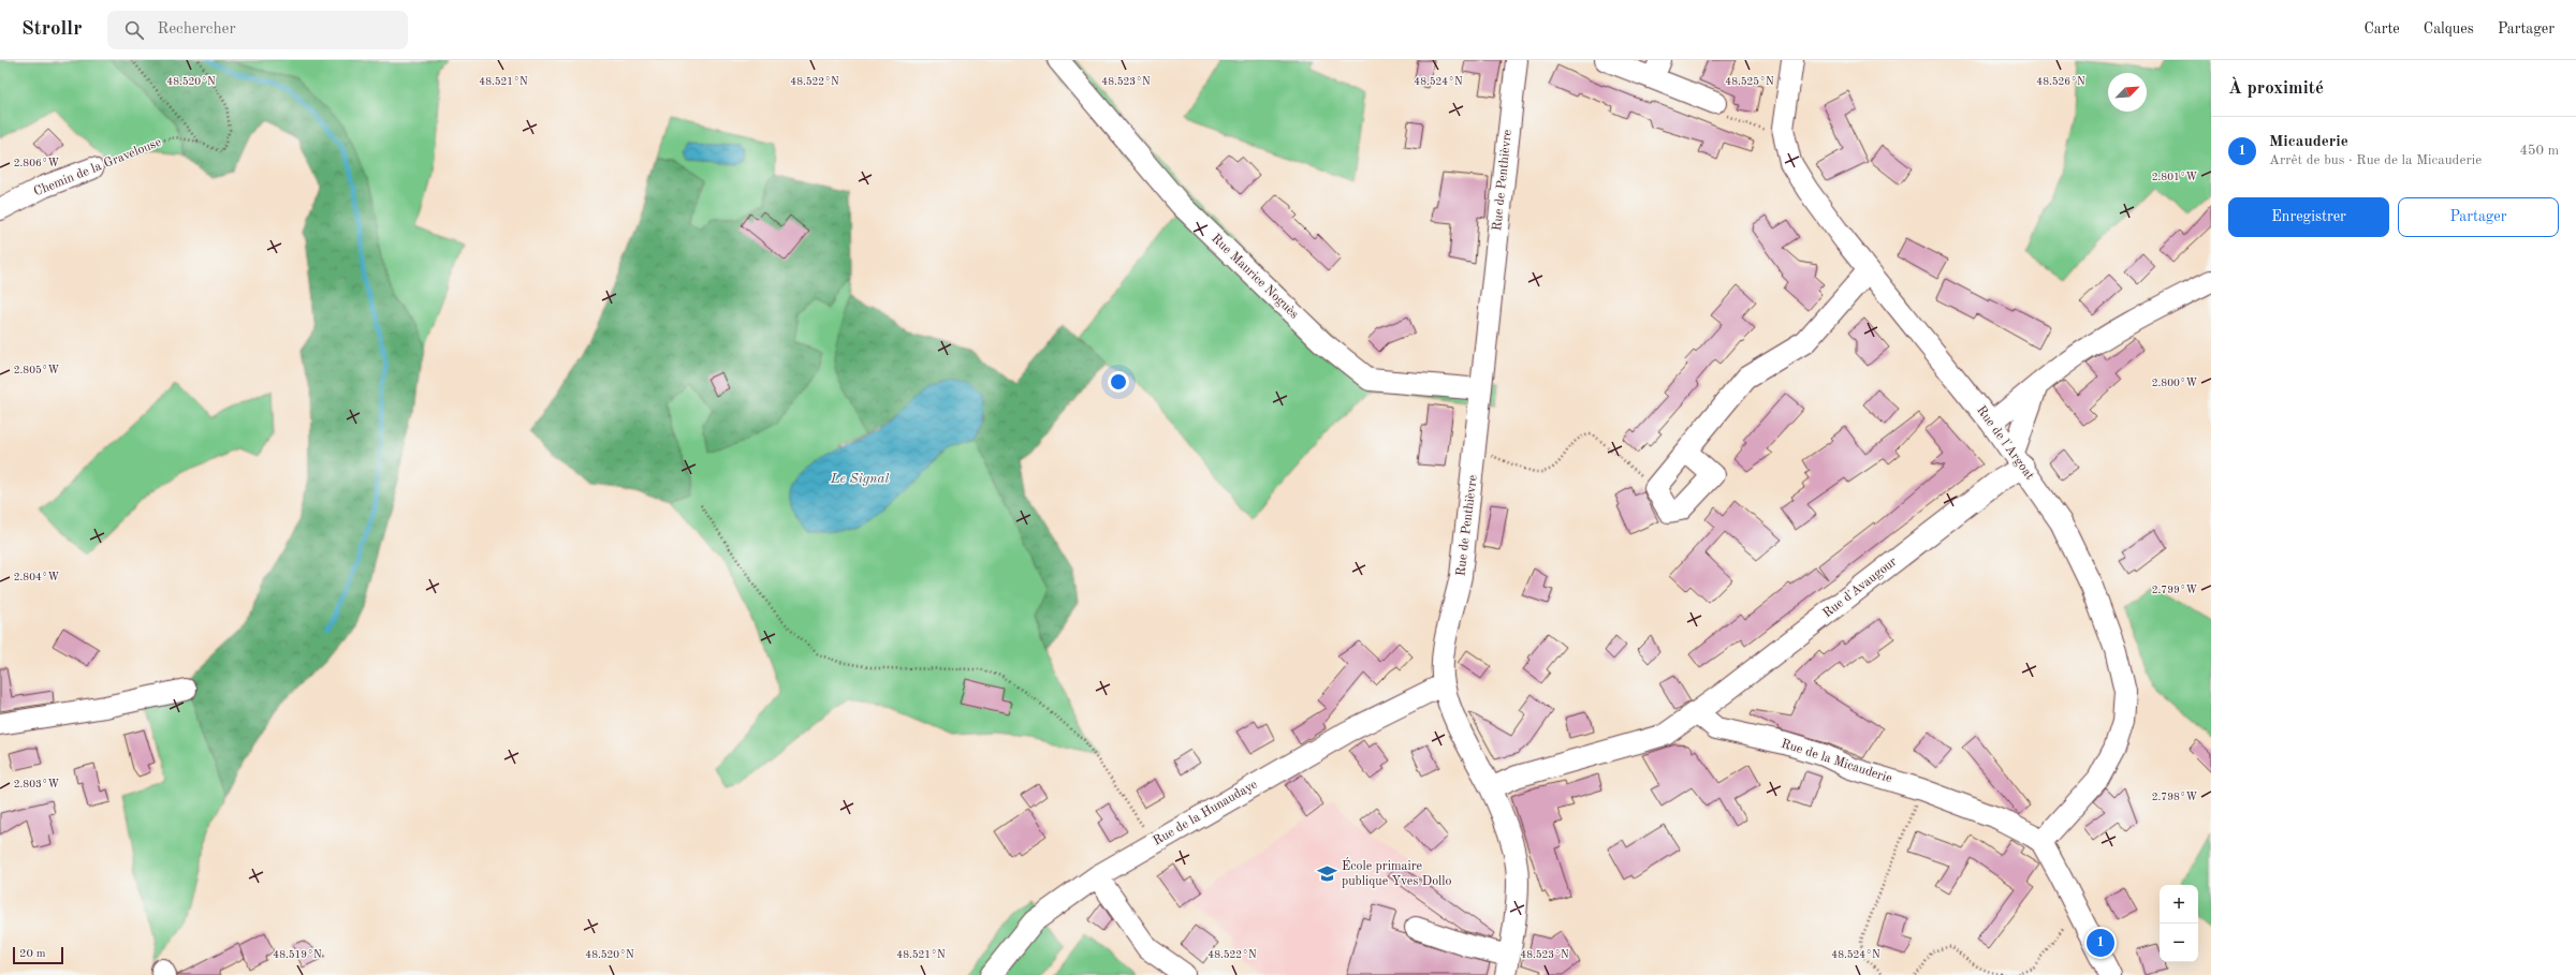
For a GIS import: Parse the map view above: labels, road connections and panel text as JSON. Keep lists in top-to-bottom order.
{
  "streets": {
    "street": [
      "Chemin de la Gravelouse",
      "Rue de Penthièvre",
      "Rue Maurice Noguès",
      "Rue de l'Argoat",
      "Rue d'Avaugour",
      "Rue de la Micauderie",
      "Rue de la Hunaudaye"
    ]
  },
  "crossings": [
    ["Rue de Penthièvre", "Rue Maurice Noguès"],
    ["Rue de Penthièvre", "Rue de la Hunaudaye"],
    ["Rue de l'Argoat", "Rue d'Avaugour"],
    ["Rue de l'Argoat", "Rue de la Micauderie"],
    ["Rue d'Avaugour", "Rue de la Micauderie"]
  ],
  "water": ["Le Signal"],
  "places": {
    "school or university": ["École primaire publique Yves Dollo"]
  },
  "scale_bar": "20 m",
  "north": "top right",
  "page": {
    "header": "Strollr",
    "search": "Rechercher",
    "nav": ["Carte", "Calques", "Partager"],
    "heading": "À proximité",
    "list": [
      {
        "mark": "1",
        "name": "Micauderie",
        "note": "Arrêt de bus · Rue de la Micauderie",
        "value": "450 m"
      }
    ],
    "buttons": ["Enregistrer", "Partager"],
    "map_buttons": ["+", "−"],
    "pins": "1",
    "scale": "20 m"
  },
  "coordinates": [
    "48.520°N",
    "48.521°N",
    "48.522°N",
    "48.523°N",
    "48.524°N",
    "48.525°N",
    "48.526°N",
    "2.806°W",
    "2.801°W",
    "2.805°W",
    "2.800°W",
    "2.804°W",
    "2.799°W",
    "2.803°W",
    "2.798°W",
    "48.519°N"
  ]
}
